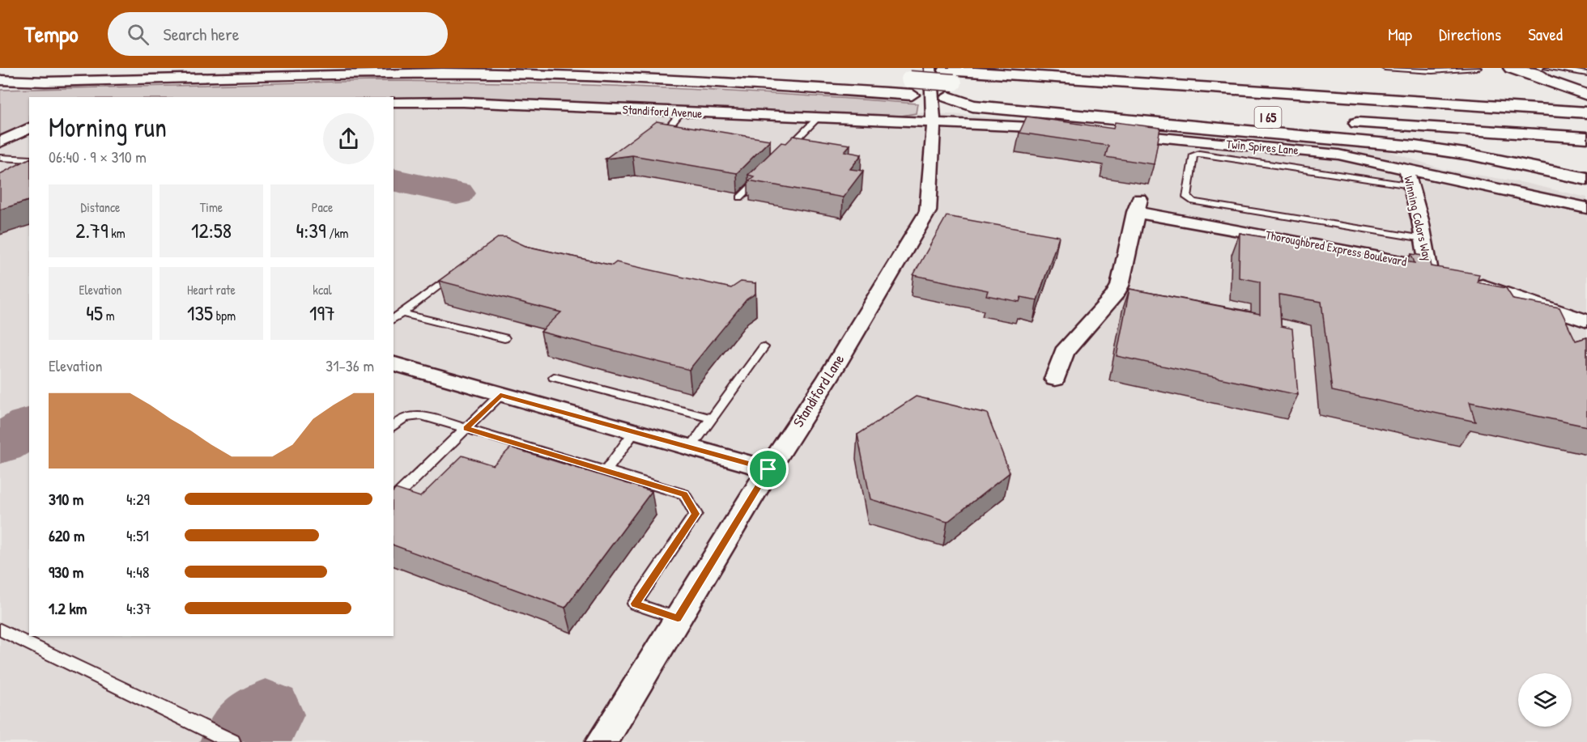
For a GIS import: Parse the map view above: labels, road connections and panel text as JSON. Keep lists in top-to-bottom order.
{
  "streets": {
    "main road": ["I 65"],
    "street": [
      "Standiford Avenue",
      "Twin Spires Lane",
      "Winning Colors Way",
      "Thoroughbred Express Boulevard",
      "Standiford Lane"
    ]
  },
  "crossings": [
    ["Standiford Avenue", "Twin Spires Lane"],
    ["Standiford Avenue", "Standiford Lane"],
    ["I 65", "Standiford Lane"],
    ["Twin Spires Lane", "Winning Colors Way"],
    ["Twin Spires Lane", "Standiford Lane"],
    ["Winning Colors Way", "Thoroughbred Express Boulevard"]
  ],
  "page": {
    "header": "Tempo",
    "search": "Search here",
    "nav": ["Map", "Directions", "Saved"],
    "heading": ["Morning run", "06:40 · 9 × 310 m"],
    "stats": [
      ["Distance", "2.79 km"],
      ["Time", "12:58"],
      ["Pace", "4:39 /km"],
      ["Elevation", "45 m"],
      ["Heart rate", "135 bpm"],
      ["kcal", "197"]
    ],
    "chart": ["Elevation", "31–36 m"],
    "list": [
      {
        "name": "310 m",
        "note": "4:29"
      },
      {
        "name": "620 m",
        "note": "4:51"
      },
      {
        "name": "930 m",
        "note": "4:48"
      },
      {
        "name": "1.2 km",
        "note": "4:37"
      }
    ]
  }
}
